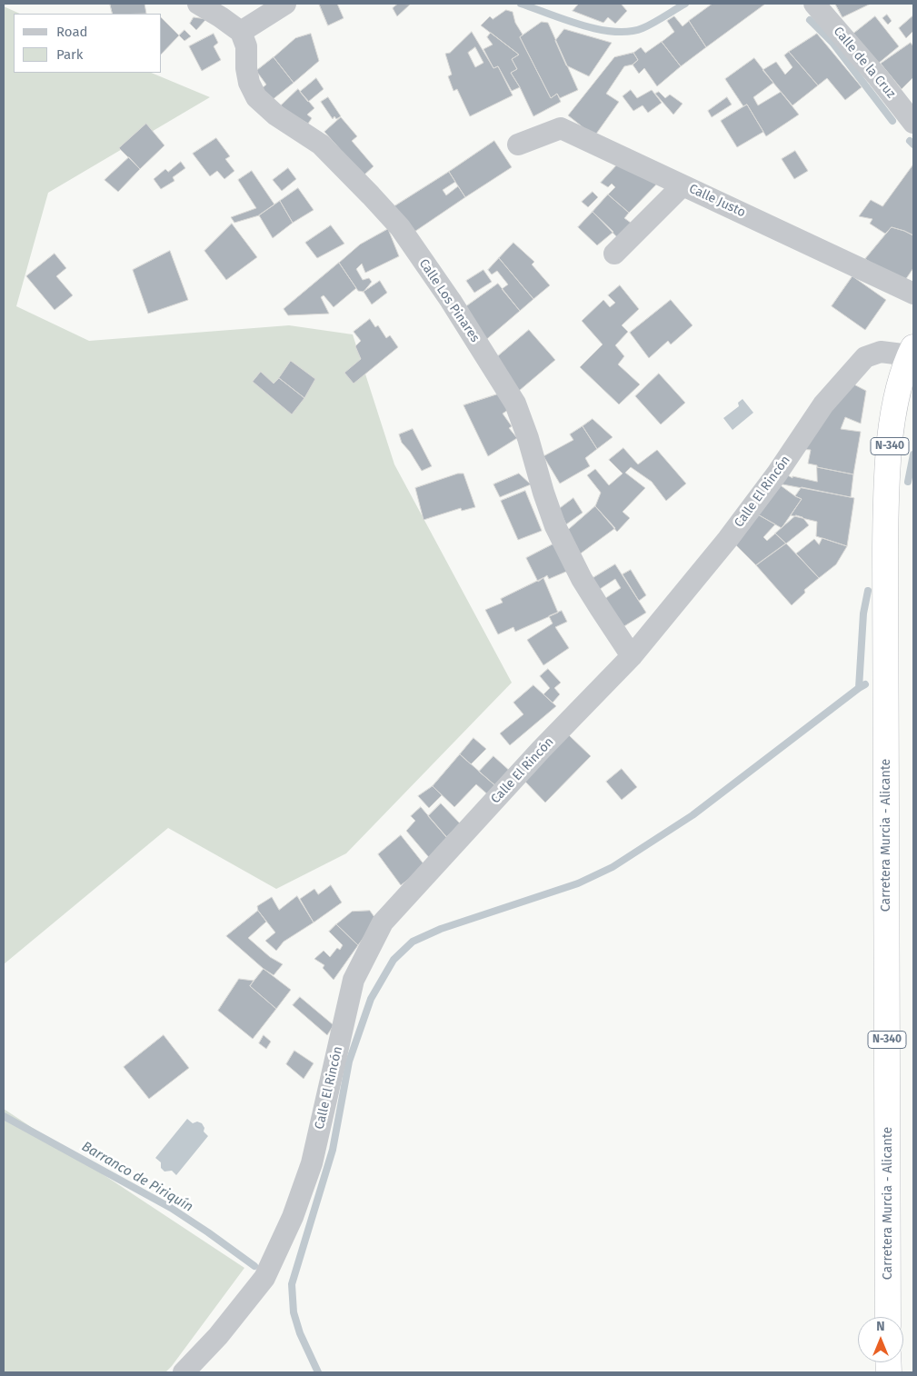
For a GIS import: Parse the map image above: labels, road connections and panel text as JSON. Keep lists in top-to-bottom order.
{
  "streets": {
    "highway": ["N-340", "Carretera Murcia - Alicante"],
    "street": [
      "Calle de la Cruz",
      "Calle Justo",
      "Calle Los Pinares",
      "Calle El Rincón"
    ]
  },
  "crossings": [
    ["Calle Los Pinares", "Calle El Rincón"],
    ["Calle El Rincón", "Carretera Murcia - Alicante"]
  ],
  "water": ["Barranco de Piriquín"],
  "legend": ["Road", "Park"],
  "north": "top"
}
